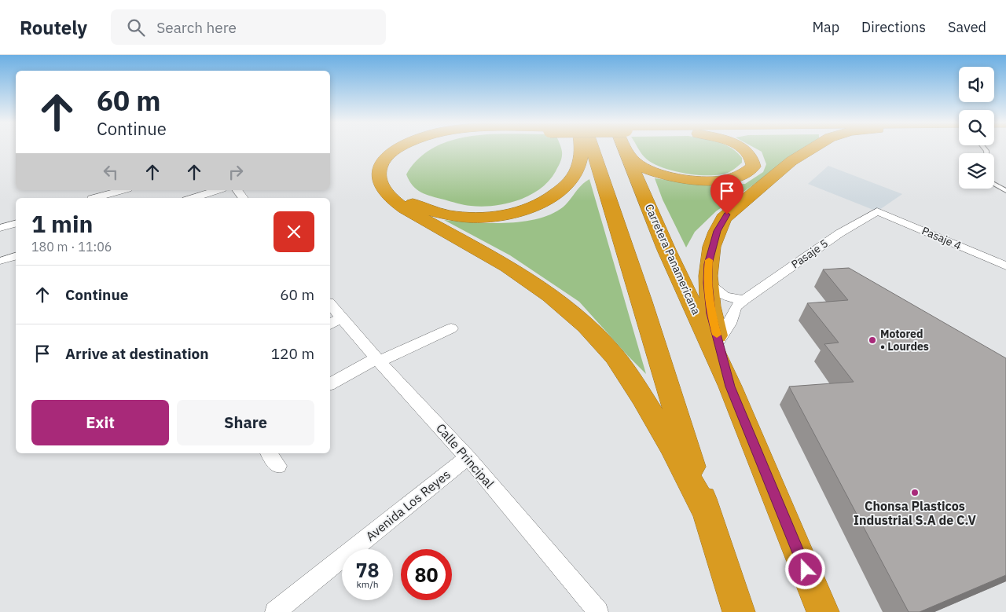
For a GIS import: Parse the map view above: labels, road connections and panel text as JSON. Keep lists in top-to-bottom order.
{
  "streets": {
    "highway": ["Carretera Panamericana"],
    "street": [
      "Pasaje 4",
      "Pasaje 5",
      "Calle Principal",
      "Avenida Los Reyes"
    ]
  },
  "crossings": [
    ["Pasaje 4", "Pasaje 5"],
    ["Calle Principal", "Avenida Los Reyes"]
  ],
  "places": ["Motored • Lourdes", "Chonsa Plasticos Industrial S.A de C.V"],
  "page": {
    "header": "Routely",
    "search": "Search here",
    "nav": ["Map", "Directions", "Saved"],
    "turn": ["60 m", "Continue"],
    "heading": ["1 min", "180 m · 11:06"],
    "list": [
      {
        "name": "Continue",
        "value": "60 m"
      },
      {
        "name": "Arrive at destination",
        "value": "120 m"
      }
    ],
    "buttons": ["Exit", "Share"],
    "speed": "78 km/h",
    "limit": "80"
  }
}
